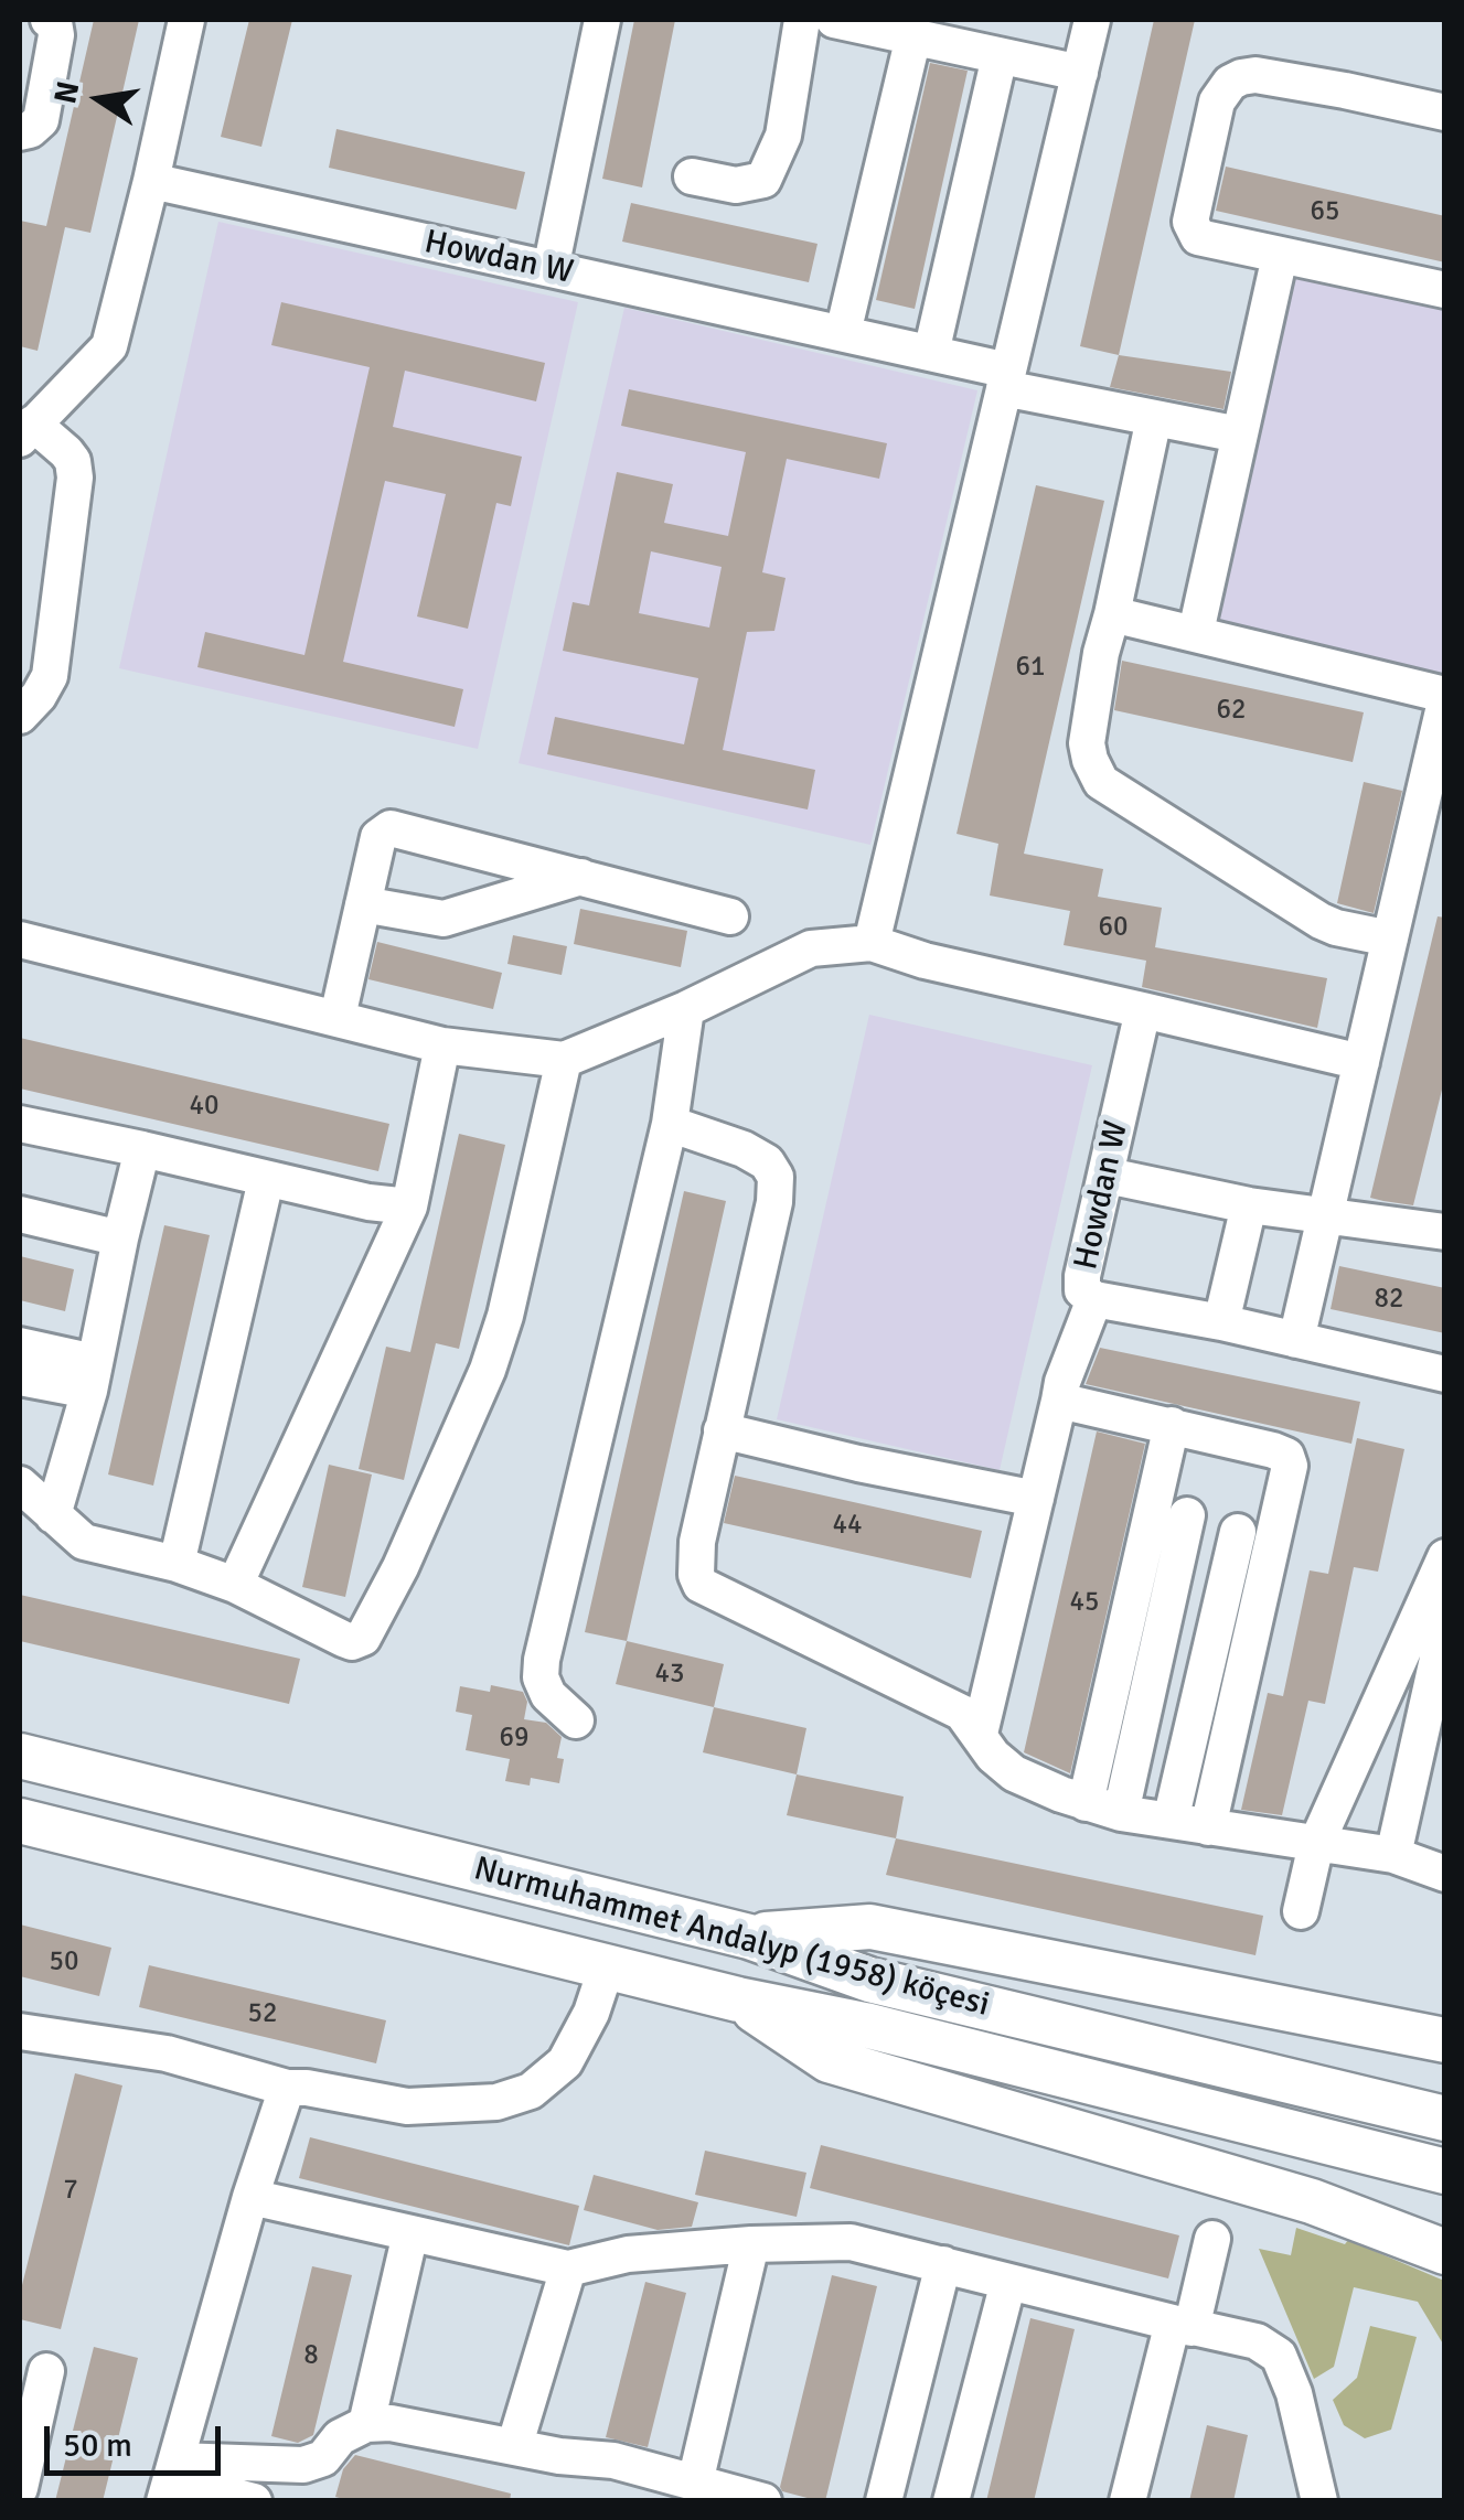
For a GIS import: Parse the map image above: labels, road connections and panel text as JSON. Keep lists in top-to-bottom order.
{
  "streets": {
    "main road": ["Nurmuhammet Andalyp (1958) köçesi"],
    "street": ["Howdan W"]
  },
  "house_numbers": [
    "65",
    "61",
    "62",
    "60",
    "40",
    "82",
    "44",
    "45",
    "43",
    "69",
    "50",
    "52",
    "7",
    "8"
  ],
  "scale_bar": "50 m",
  "north": "left"
}
